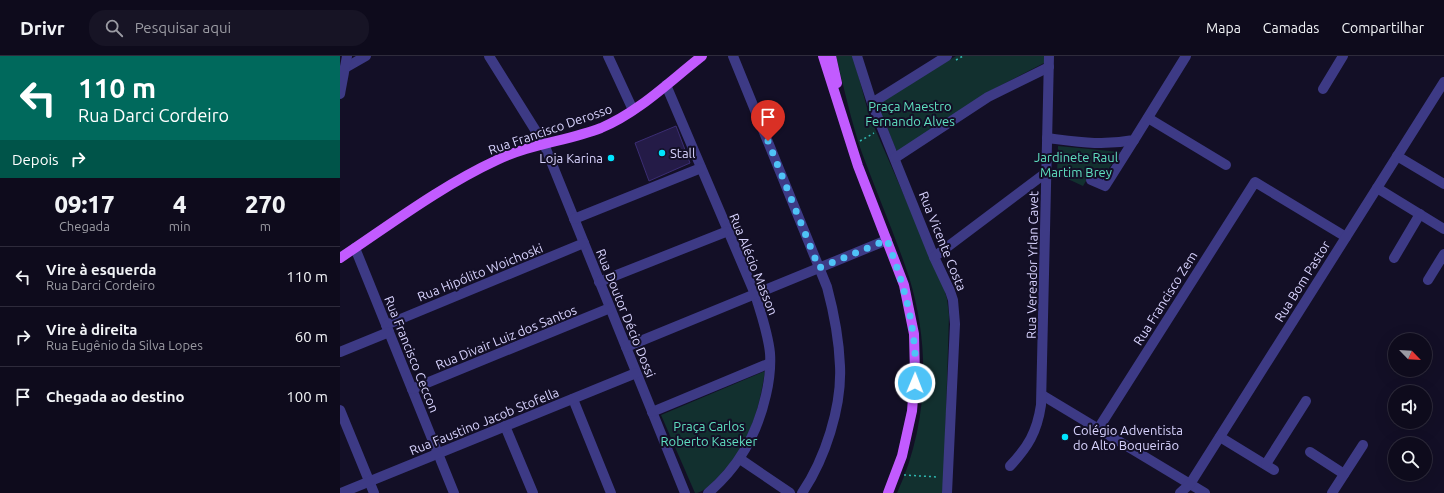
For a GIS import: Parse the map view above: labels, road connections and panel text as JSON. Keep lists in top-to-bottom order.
{
  "streets": {
    "main road": ["Rua Francisco Derosso"],
    "street": [
      "Rua Vicente Costa",
      "Rua Alécio Masson",
      "Rua Vereador Yrlan Cavet",
      "Rua Hipólito Woichoski",
      "Rua Bom Pastor",
      "Rua Francisco Zem",
      "Rua Doutor Décio Dossi",
      "Rua Divair Luiz dos Santos",
      "Rua Francisco Ceccon",
      "Rua Faustino Jacob Stofella"
    ]
  },
  "crossings": [
    ["Rua Francisco Derosso", "Rua Alécio Masson"],
    ["Rua Francisco Derosso", "Rua Doutor Décio Dossi"],
    ["Rua Francisco Derosso", "Rua Francisco Ceccon"],
    ["Rua Hipólito Woichoski", "Rua Doutor Décio Dossi"],
    ["Rua Hipólito Woichoski", "Rua Francisco Ceccon"],
    ["Rua Bom Pastor", "Rua Francisco Zem"],
    ["Rua Doutor Décio Dossi", "Rua Divair Luiz dos Santos"],
    ["Rua Doutor Décio Dossi", "Rua Faustino Jacob Stofella"],
    ["Rua Divair Luiz dos Santos", "Rua Francisco Ceccon"],
    ["Rua Francisco Ceccon", "Rua Faustino Jacob Stofella"]
  ],
  "parks": ["Praça Maestro Fernando Alves", "Jardinete Raul Martim Brey", "Praça Carlos Roberto Kaseker"],
  "places": ["Stall", "Loja Karina", "Colégio Adventista do Alto Boqueirão"],
  "north": "bottom right",
  "page": {
    "header": "Drivr",
    "search": "Pesquisar aqui",
    "nav": ["Mapa", "Camadas", "Compartilhar"],
    "turn": ["110 m", "Rua Darci Cordeiro"],
    "then": "Depois",
    "eta": [
      "09:17",
      "Chegada",
      "4",
      "min",
      "270",
      "m"
    ],
    "list": [
      {
        "name": "Vire à esquerda",
        "note": "Rua Darci Cordeiro",
        "value": "110 m"
      },
      {
        "name": "Vire à direita",
        "note": "Rua Eugênio da Silva Lopes",
        "value": "60 m"
      },
      {
        "name": "Chegada ao destino",
        "value": "100 m"
      }
    ]
  }
}
